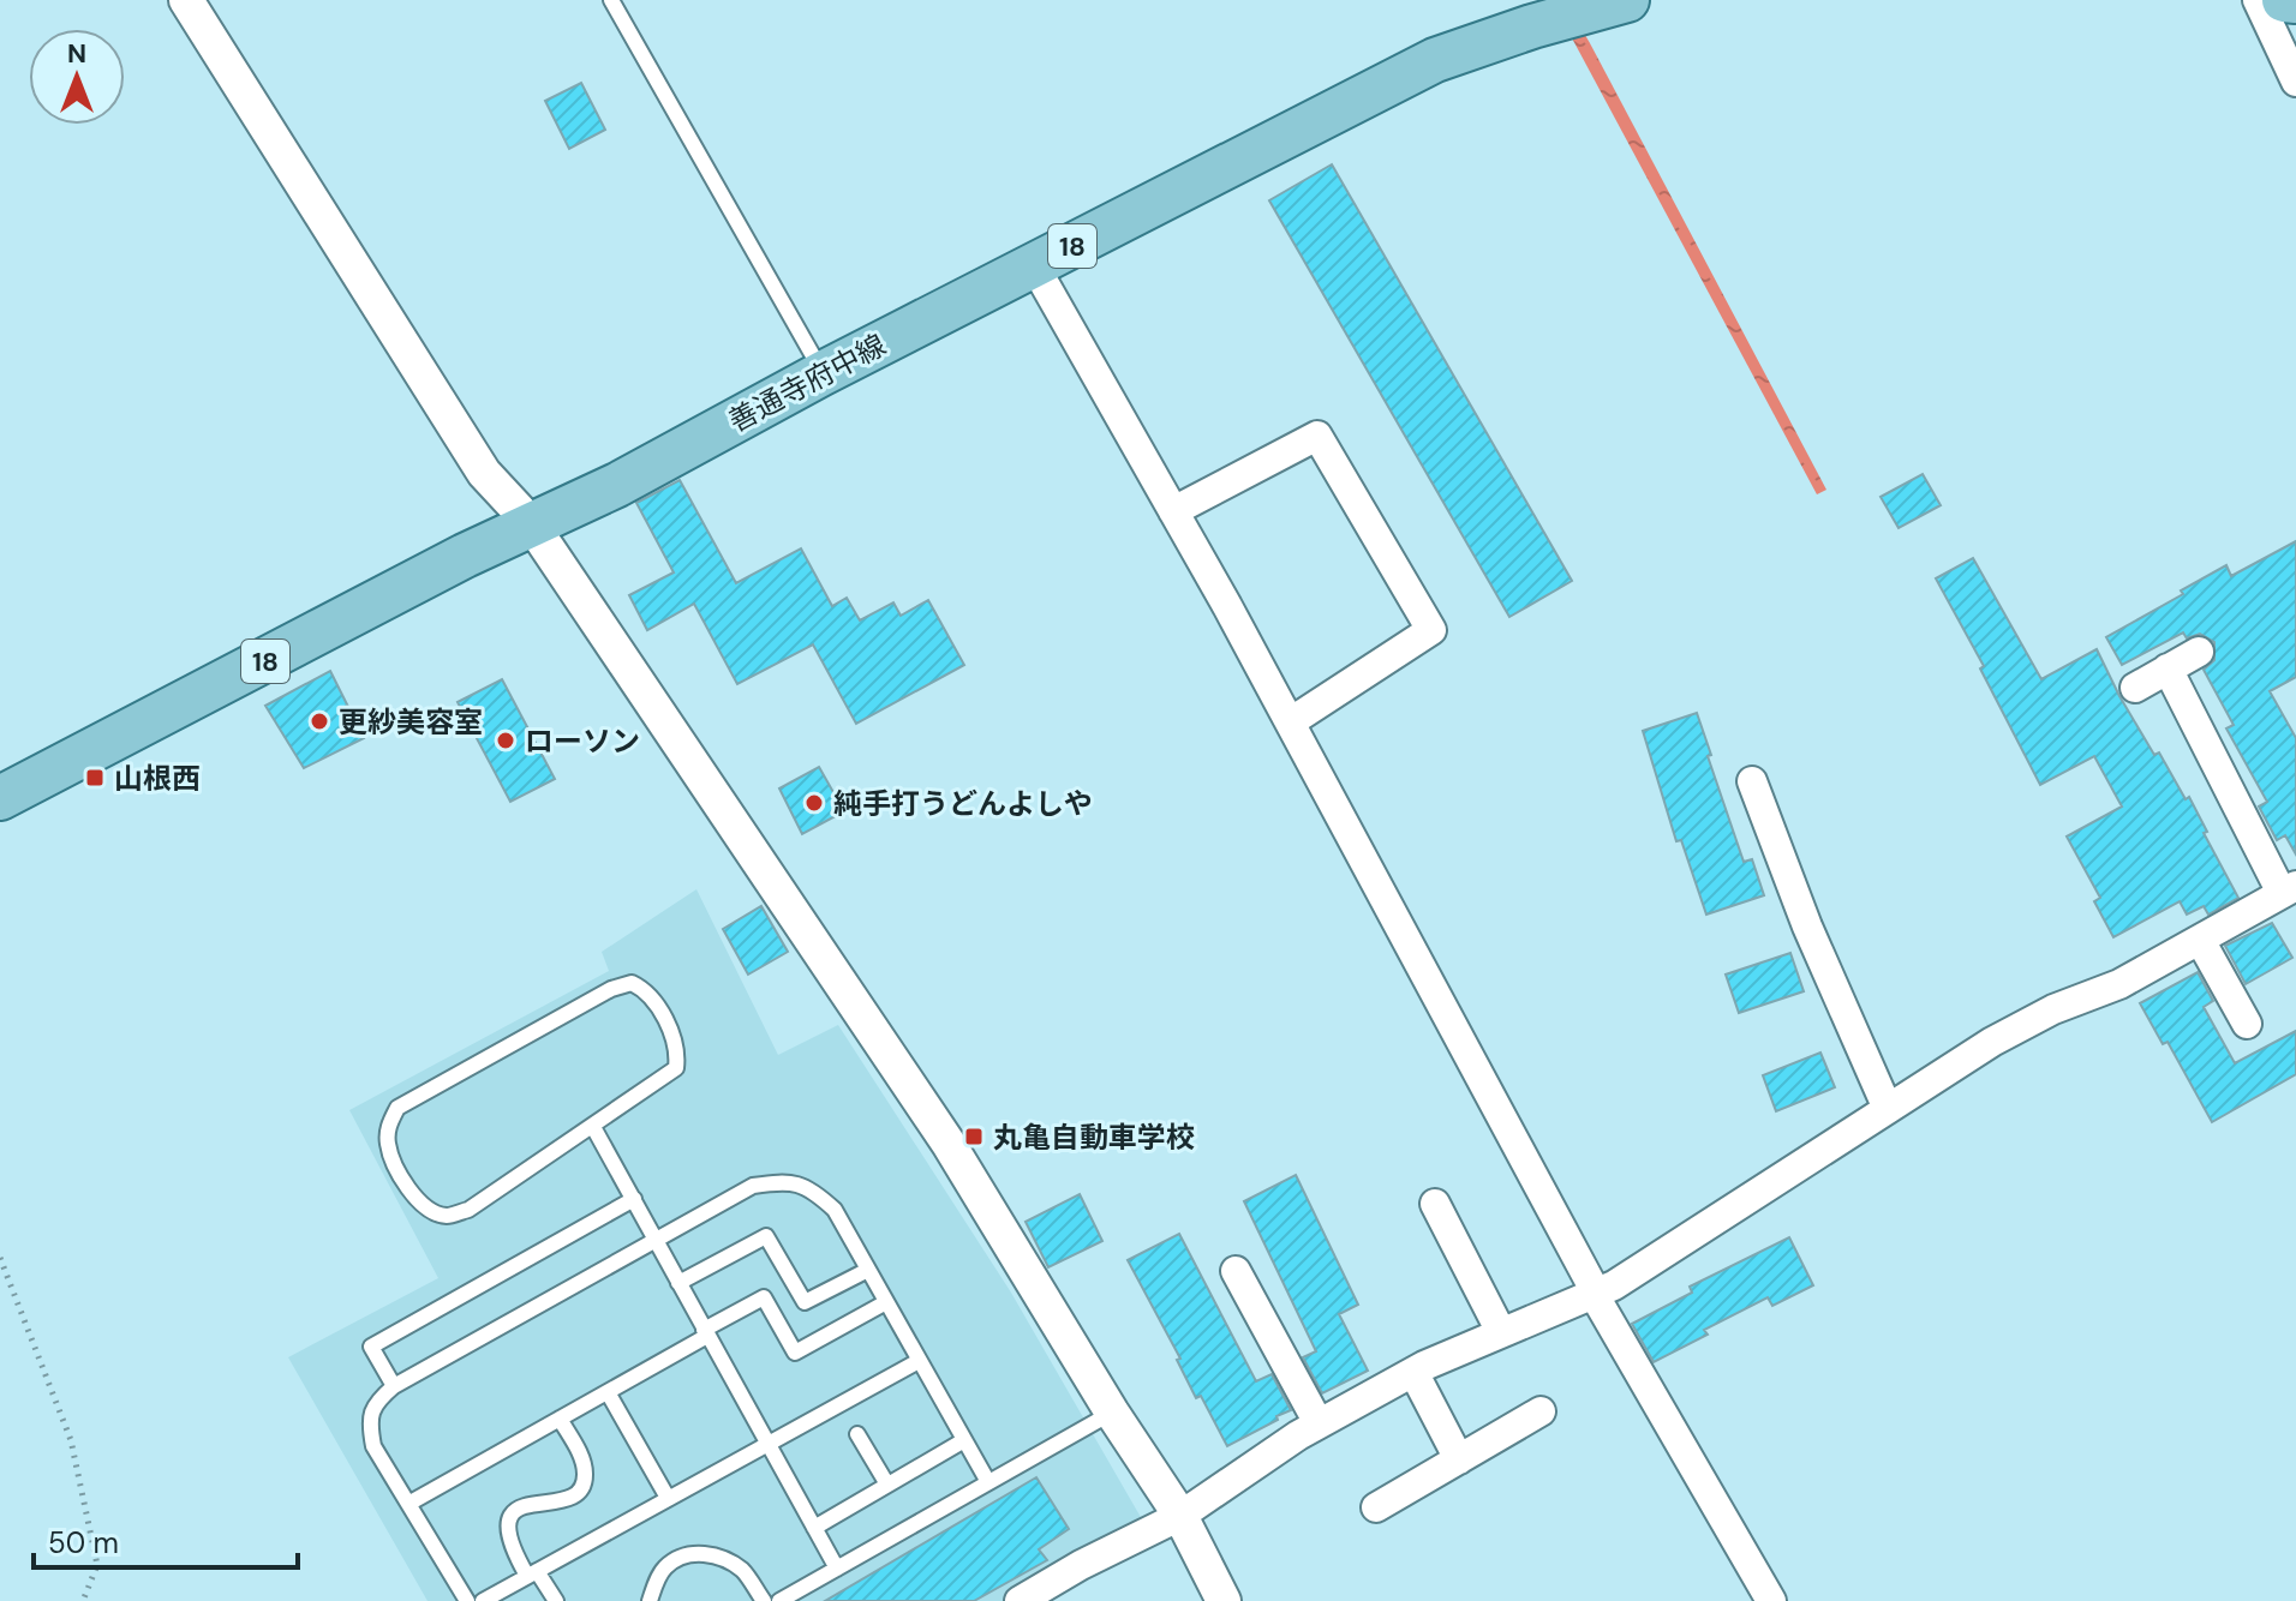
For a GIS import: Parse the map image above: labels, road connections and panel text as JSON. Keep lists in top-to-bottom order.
{
  "streets": {
    "main road": ["18", "善通寺府中線"]
  },
  "places": {
    "other": ["更紗美容室", "ローソン", "純手打うどんよしや"],
    "transit": ["山根西", "丸亀自動車学校"]
  },
  "scale_bar": "50 m",
  "north": "top"
}
